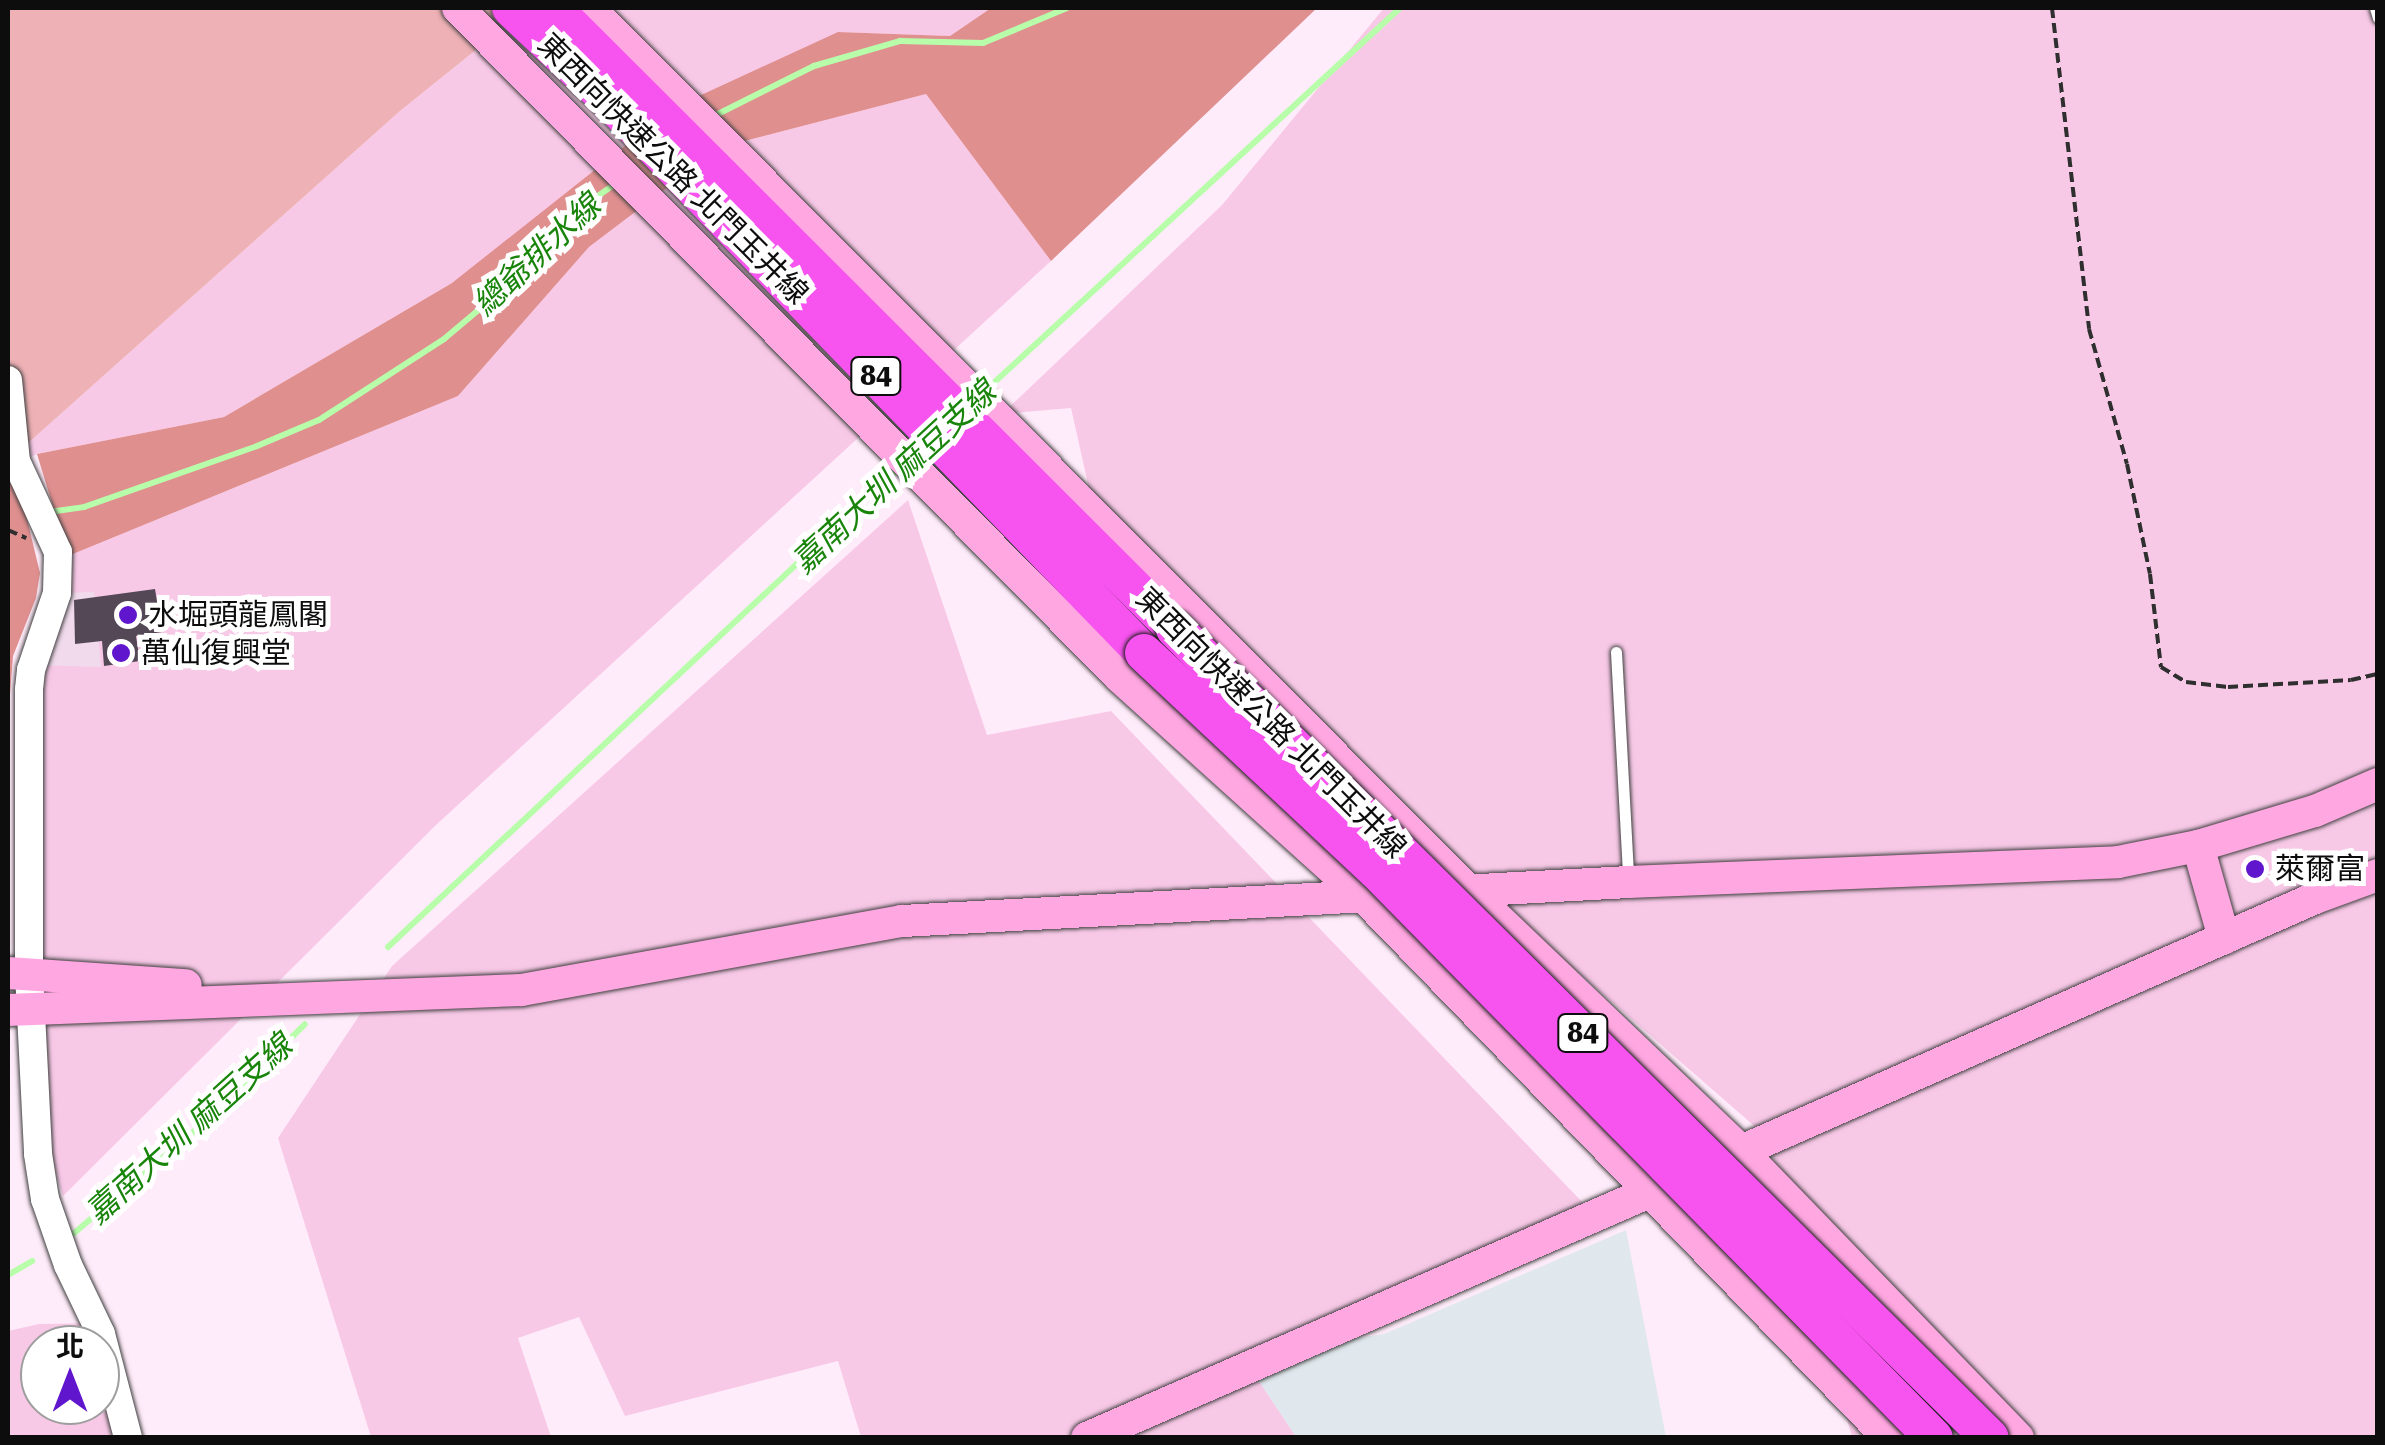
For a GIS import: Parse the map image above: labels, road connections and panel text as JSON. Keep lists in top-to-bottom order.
{
  "streets": {
    "highway": ["東西向快速公路 北門玉井線", "84"]
  },
  "water": ["總爺排水線", "嘉南大圳 麻豆支線"],
  "places": ["水堀頭龍鳳閣", "萬仙復興堂", "萊爾富"],
  "north": "top"
}
